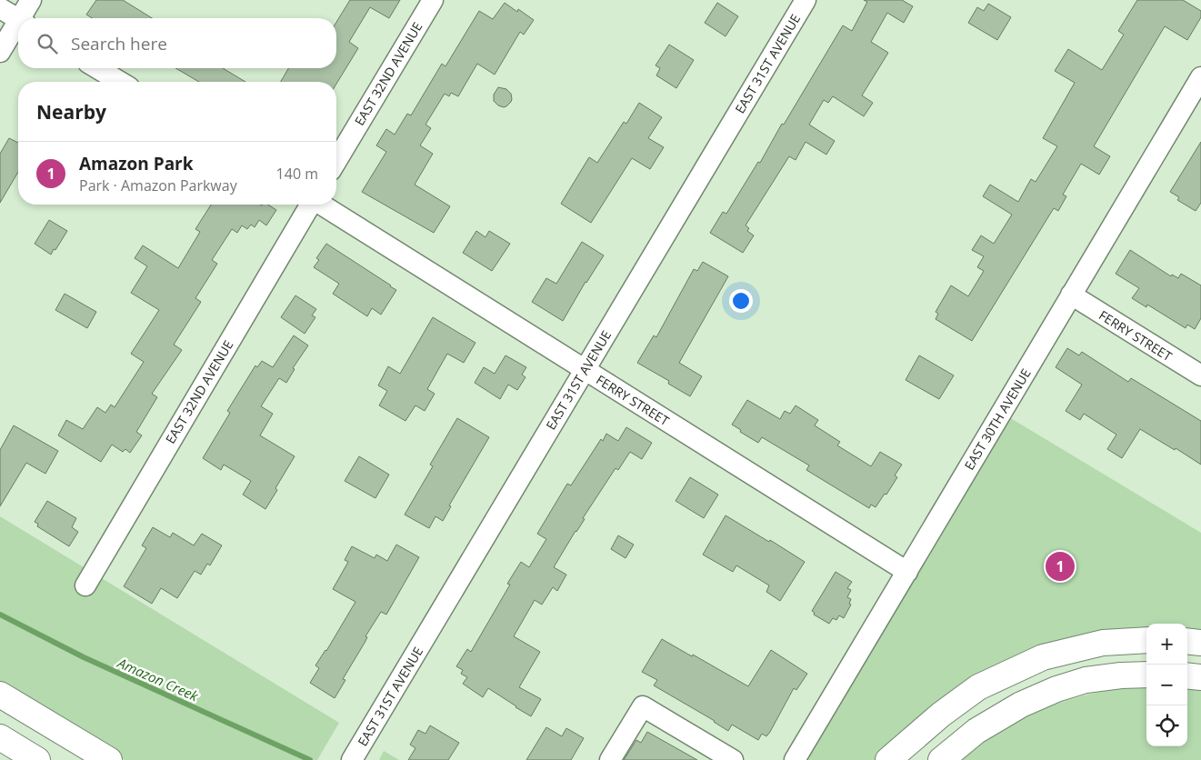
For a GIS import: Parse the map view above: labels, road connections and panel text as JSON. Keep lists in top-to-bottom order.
{
  "streets": {
    "street": [
      "EAST 31ST AVENUE",
      "EAST 32ND AVENUE",
      "FERRY STREET",
      "EAST 30TH AVENUE"
    ]
  },
  "crossings": [
    ["EAST 31ST AVENUE", "FERRY STREET"],
    ["FERRY STREET", "EAST 30TH AVENUE"]
  ],
  "water": ["Amazon Creek"],
  "page": {
    "search": "Search here",
    "heading": "Nearby",
    "list": [
      {
        "mark": "1",
        "name": "Amazon Park",
        "note": "Park · Amazon Parkway",
        "value": "140 m"
      }
    ],
    "pins": "1",
    "map_buttons": ["+", "−"]
  }
}
